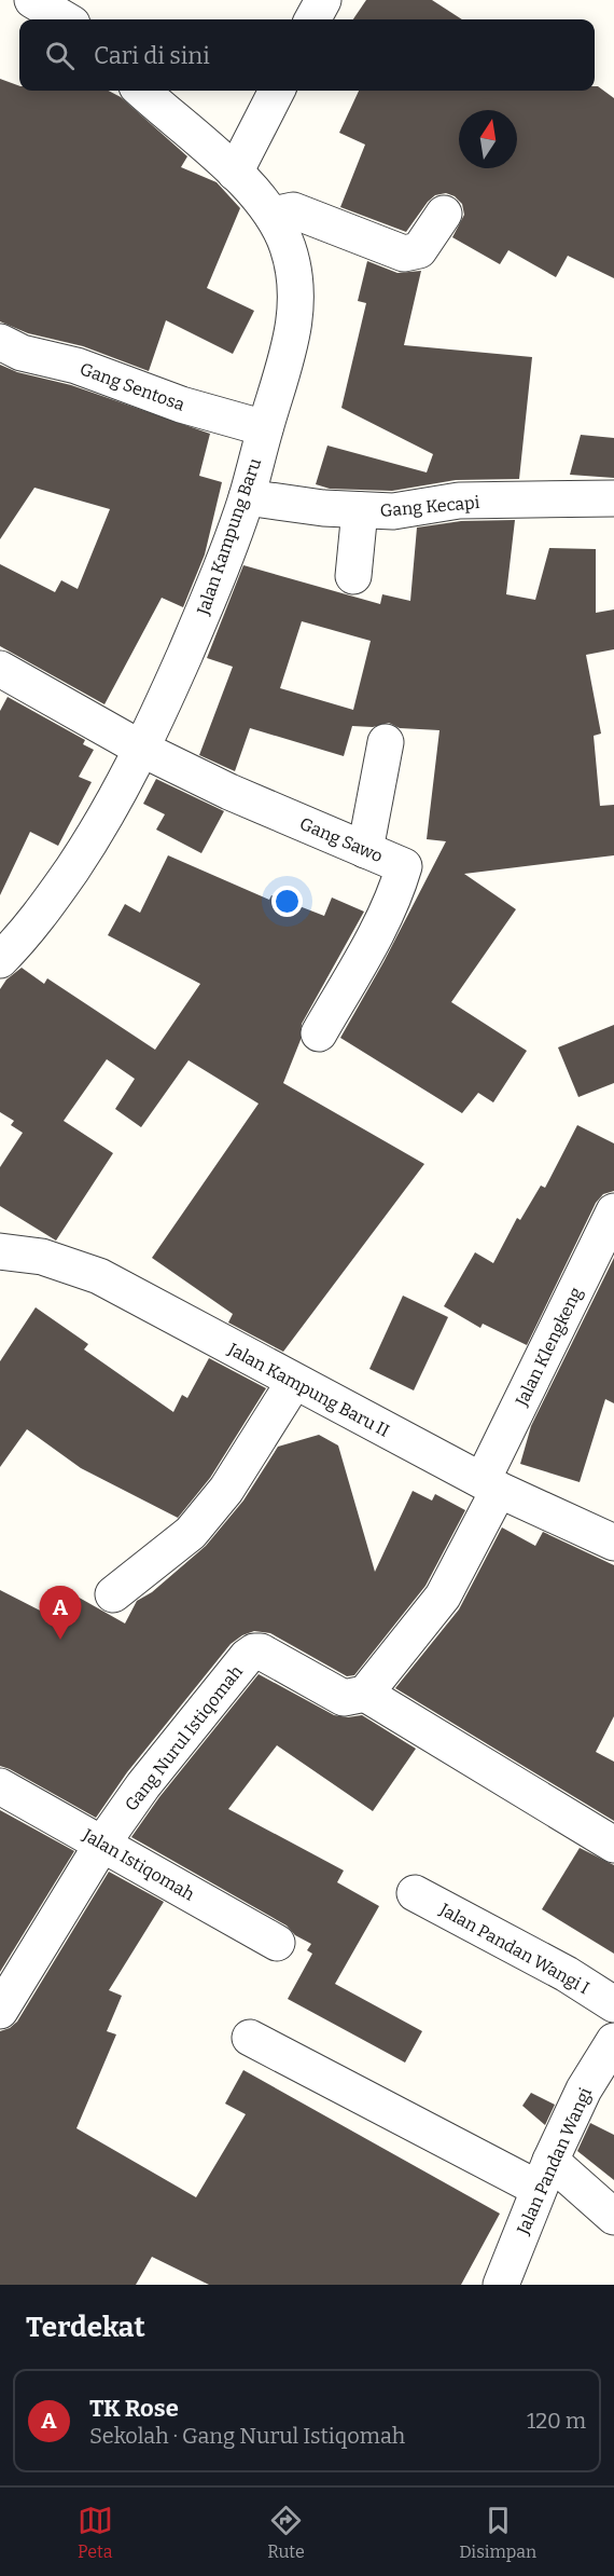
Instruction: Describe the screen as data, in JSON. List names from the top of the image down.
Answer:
{
  "streets": {
    "street": [
      "Gang Sentosa",
      "Gang Kecapi",
      "Jalan Kampung Baru",
      "Gang Sawo",
      "Jalan Klengkeng",
      "Jalan Kampung Baru II",
      "Gang Nurul Istiqomah",
      "Jalan Istiqomah",
      "Jalan Pandan Wangi I",
      "Jalan Pandan Wangi"
    ]
  },
  "crossings": [
    ["Gang Sentosa", "Jalan Kampung Baru"],
    ["Gang Kecapi", "Jalan Kampung Baru"],
    ["Jalan Kampung Baru", "Gang Sawo"],
    ["Jalan Klengkeng", "Jalan Kampung Baru II"],
    ["Gang Nurul Istiqomah", "Jalan Istiqomah"]
  ],
  "north": "top",
  "page": {
    "search": "Cari di sini",
    "pins": "A",
    "heading": "Terdekat",
    "list": [
      {
        "mark": "A",
        "name": "TK Rose",
        "note": "Sekolah · Gang Nurul Istiqomah",
        "value": "120 m"
      }
    ],
    "nav": ["Peta", "Rute", "Disimpan"]
  }
}
